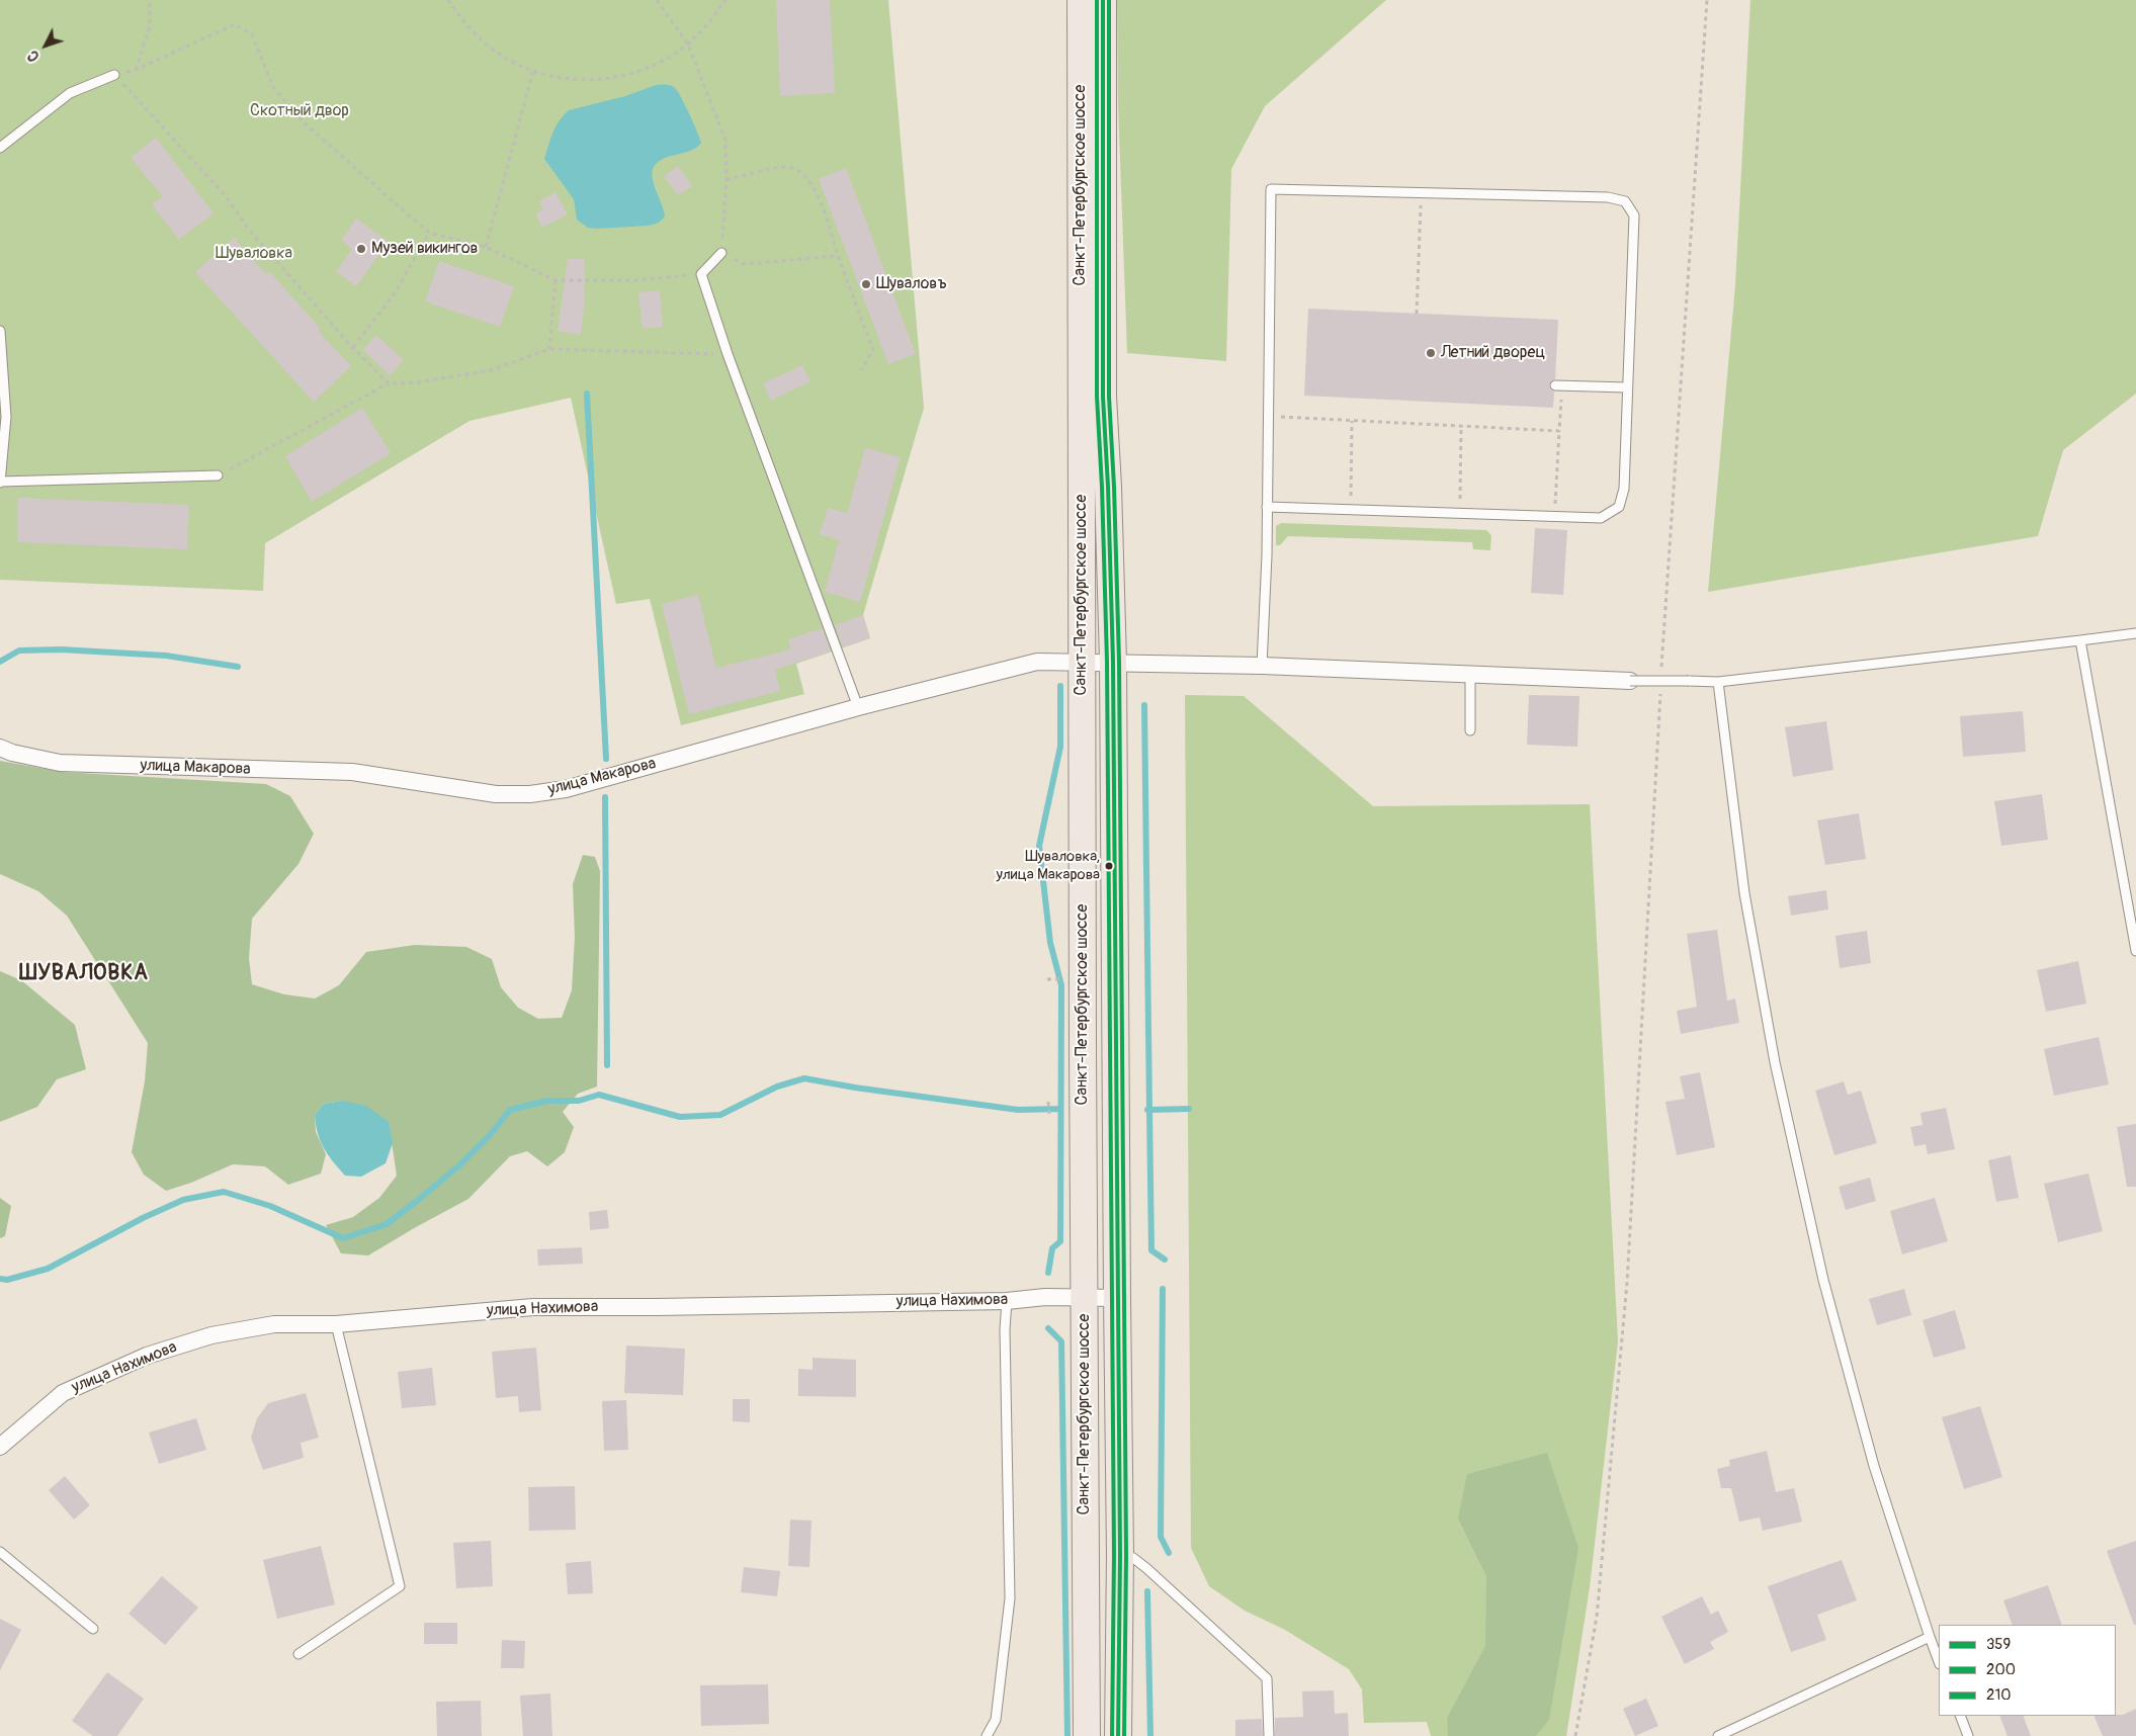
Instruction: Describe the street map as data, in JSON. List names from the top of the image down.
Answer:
{
  "streets": {
    "main road": ["Санкт-Петербургское шоссе"],
    "street": ["улица Макарова", "улица Нахимова"]
  },
  "crossings": [
    ["Санкт-Петербургское шоссе", "улица Макарова"],
    ["Санкт-Петербургское шоссе", "улица Нахимова"]
  ],
  "districts": ["ШУВАЛОВКА"],
  "parks": ["Скотный двор", "Шуваловка"],
  "places": [
    "Музей викингов",
    "Шуваловъ",
    "Летний дворец",
    "Шуваловка, улица Макарова"
  ],
  "lines": ["transit line 359", "transit line 200", "transit line 210"],
  "legend": ["359", "200", "210"],
  "north": "bottom left"
}
